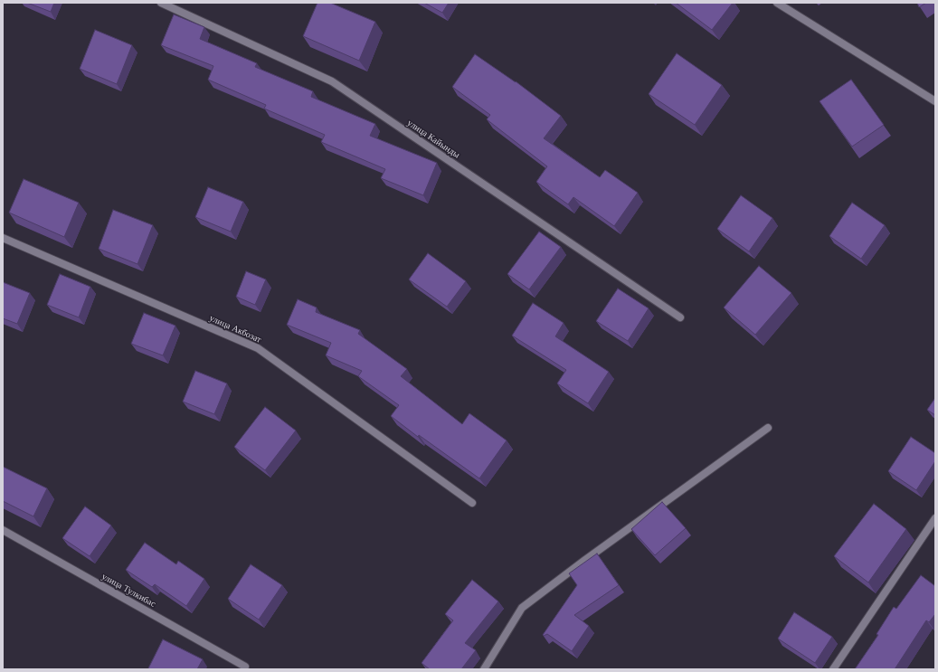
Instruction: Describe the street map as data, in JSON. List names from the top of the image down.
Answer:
{
  "streets": {
    "street": ["улица Кайынды", "улица Акбозат", "улица Тулкибас"]
  }
}
